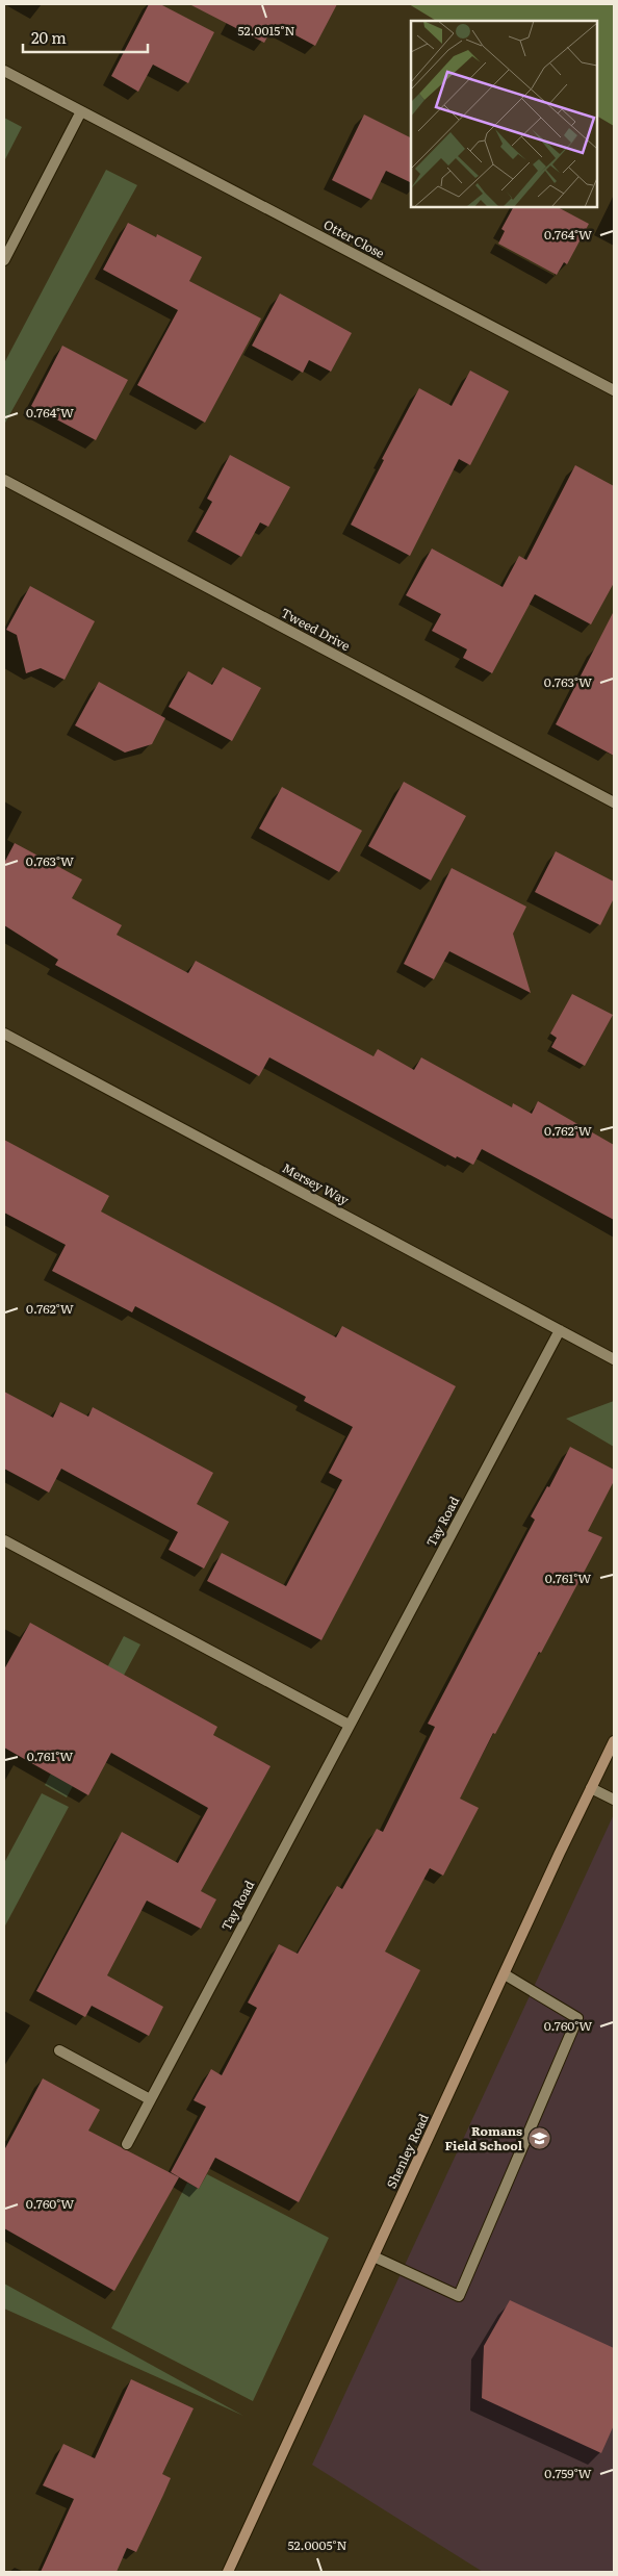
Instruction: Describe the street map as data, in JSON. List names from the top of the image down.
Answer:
{
  "streets": {
    "street": [
      "Otter Close",
      "Tweed Drive",
      "Mersey Way",
      "Tay Road",
      "Shenley Road"
    ]
  },
  "crossings": [
    ["Mersey Way", "Tay Road"]
  ],
  "places": {
    "school or university": ["Romans Field School"]
  },
  "scale_bar": "20 m",
  "coordinates": [
    "52.0015°N",
    "0.764°W",
    "0.763°W",
    "0.762°W",
    "0.761°W",
    "0.760°W",
    "0.759°W",
    "52.0005°N"
  ]
}
